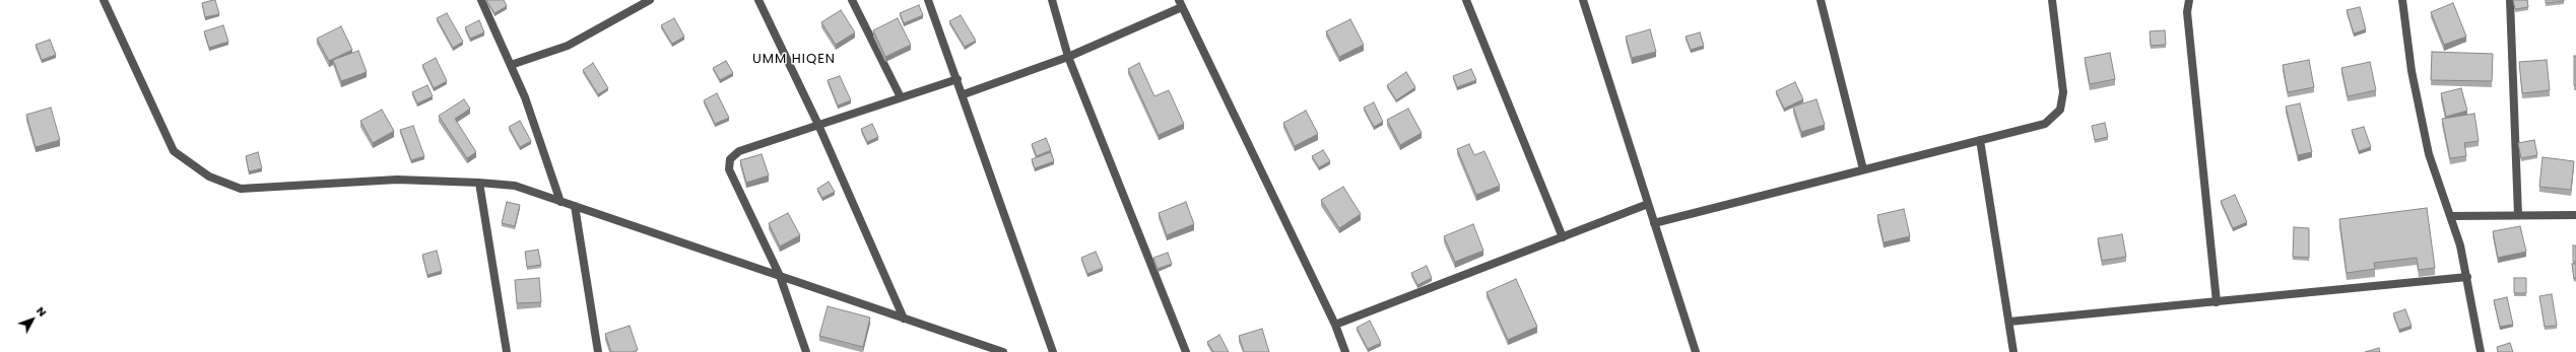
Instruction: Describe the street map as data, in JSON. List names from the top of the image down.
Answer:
{
  "districts": ["UMM HIQEN"],
  "north": "top right"
}
